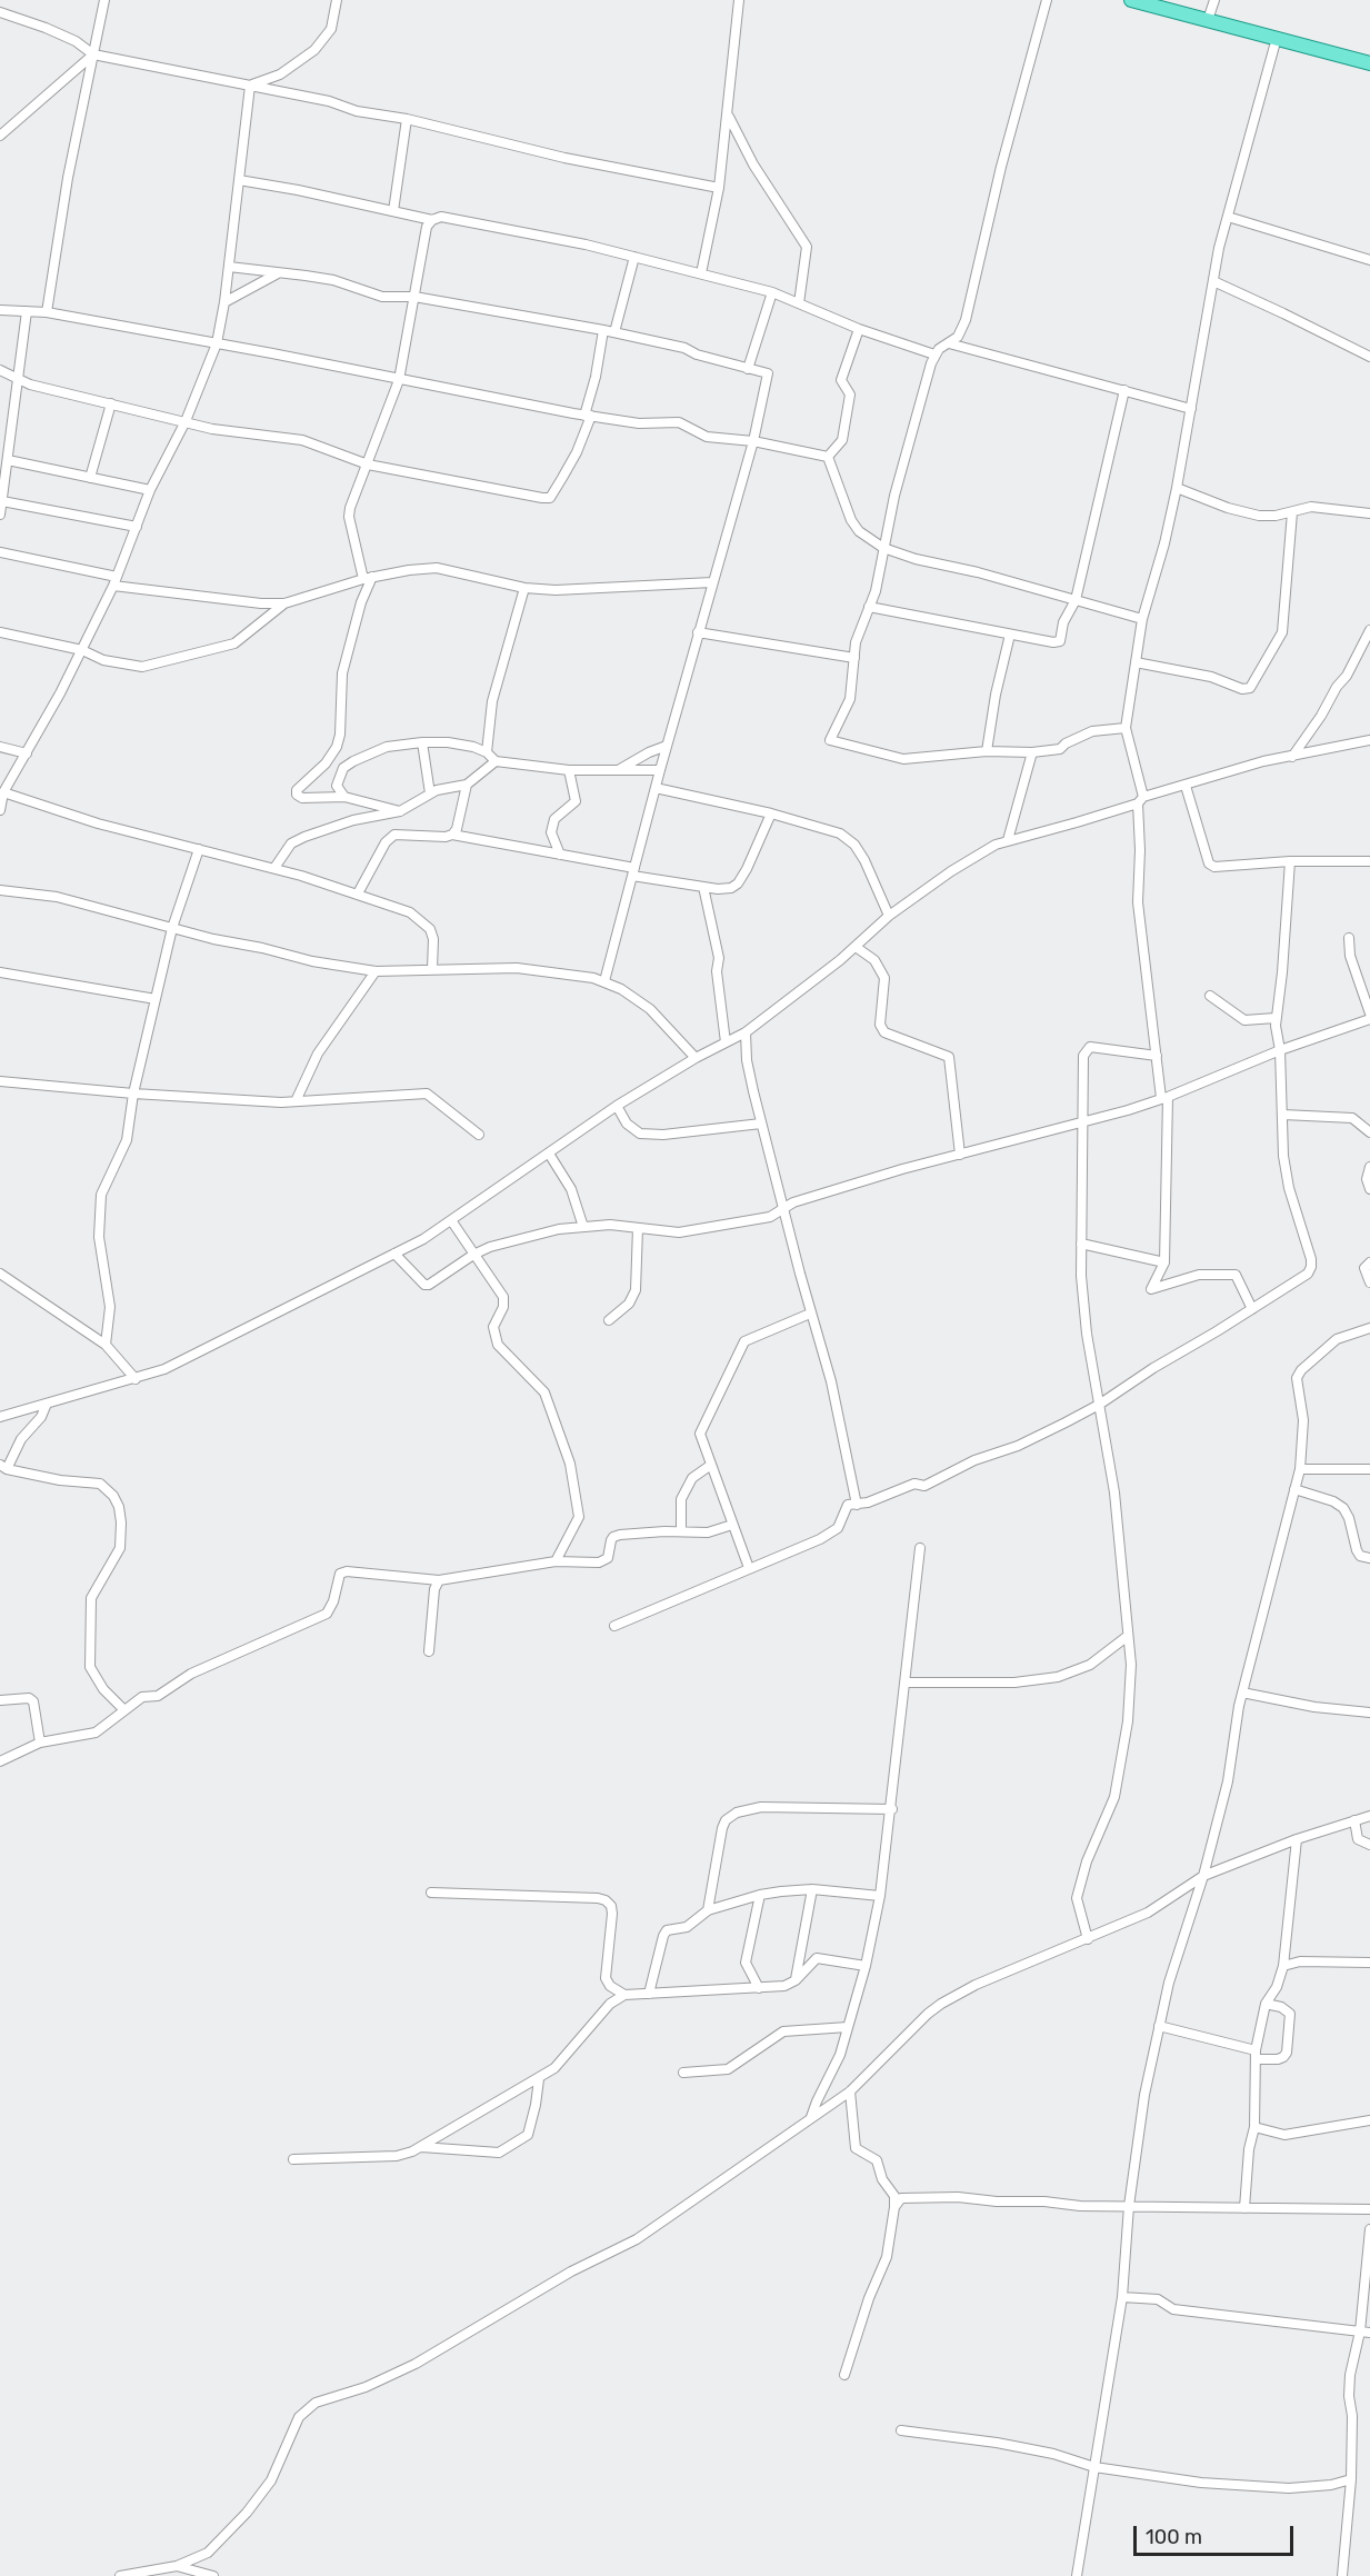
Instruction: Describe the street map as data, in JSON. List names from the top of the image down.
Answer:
{
  "scale_bar": "100 m"
}
